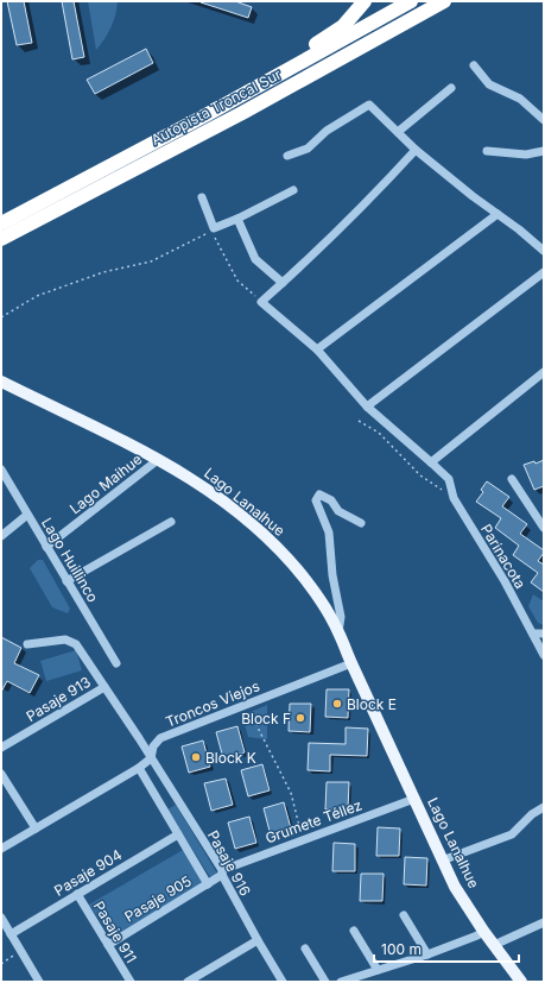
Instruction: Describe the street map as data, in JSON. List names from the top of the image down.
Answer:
{
  "streets": {
    "highway": ["Autopista Troncal Sur"],
    "main road": ["Lago Lanalhue"],
    "street": [
      "Lago Maihue",
      "Parinacota",
      "Lago Huillinco",
      "Pasaje 913",
      "Troncos Viejos",
      "Grumete Téllez",
      "Pasaje 916",
      "Pasaje 904",
      "Pasaje 905",
      "Pasaje 911"
    ]
  },
  "crossings": [
    ["Lago Maihue", "Lago Lanalhue"],
    ["Lago Maihue", "Lago Huillinco"],
    ["Lago Lanalhue", "Troncos Viejos"],
    ["Lago Lanalhue", "Grumete Téllez"],
    ["Pasaje 913", "Pasaje 916"],
    ["Troncos Viejos", "Pasaje 916"],
    ["Grumete Téllez", "Pasaje 916"],
    ["Grumete Téllez", "Pasaje 905"],
    ["Pasaje 916", "Pasaje 904"],
    ["Pasaje 916", "Pasaje 905"],
    ["Pasaje 904", "Pasaje 911"],
    ["Pasaje 905", "Pasaje 911"]
  ],
  "places": ["Block E", "Block F", "Block K"],
  "scale_bar": "100 m"
}
